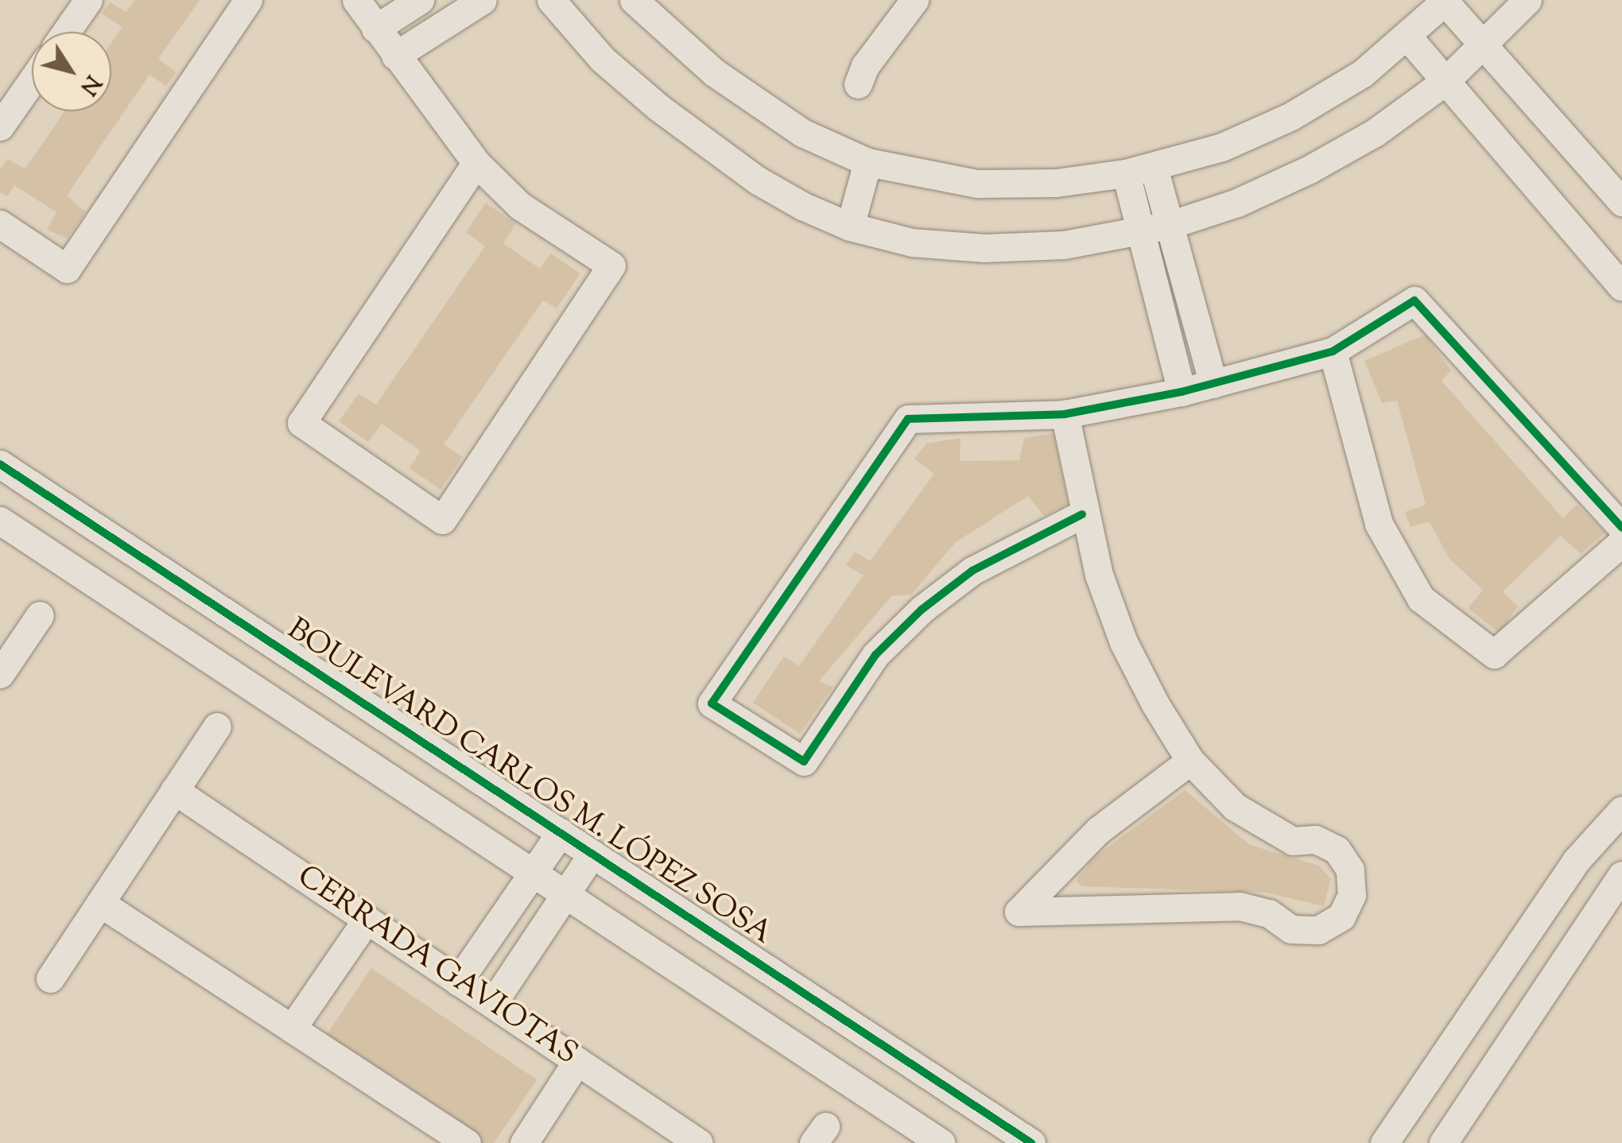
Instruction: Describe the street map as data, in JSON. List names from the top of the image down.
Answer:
{
  "streets": {
    "street": ["BOULEVARD CARLOS M. LÓPEZ SOSA", "CERRADA GAVIOTAS"]
  },
  "north": "bottom right"
}
